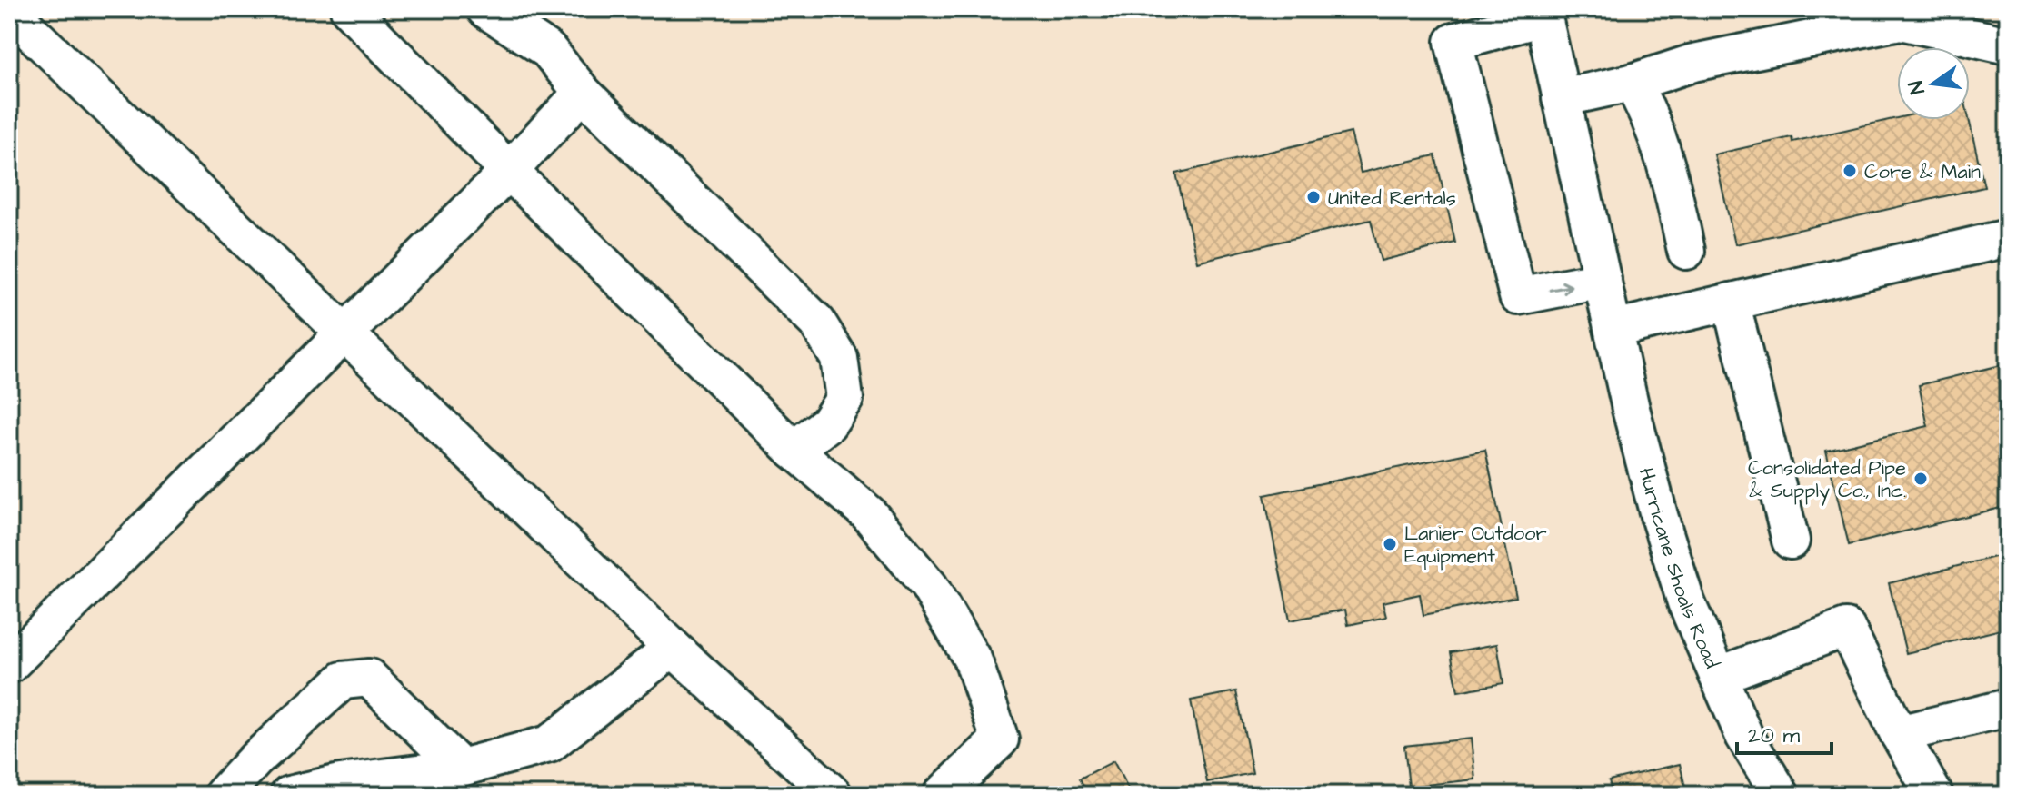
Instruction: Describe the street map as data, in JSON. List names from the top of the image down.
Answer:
{
  "streets": {
    "street": ["Hurricane Shoals Road"]
  },
  "places": [
    "Core & Main",
    "United Rentals",
    "Consolidated Pipe & Supply Co., Inc.",
    "Lanier Outdoor Equipment"
  ],
  "scale_bar": "20 m",
  "north": "left"
}
